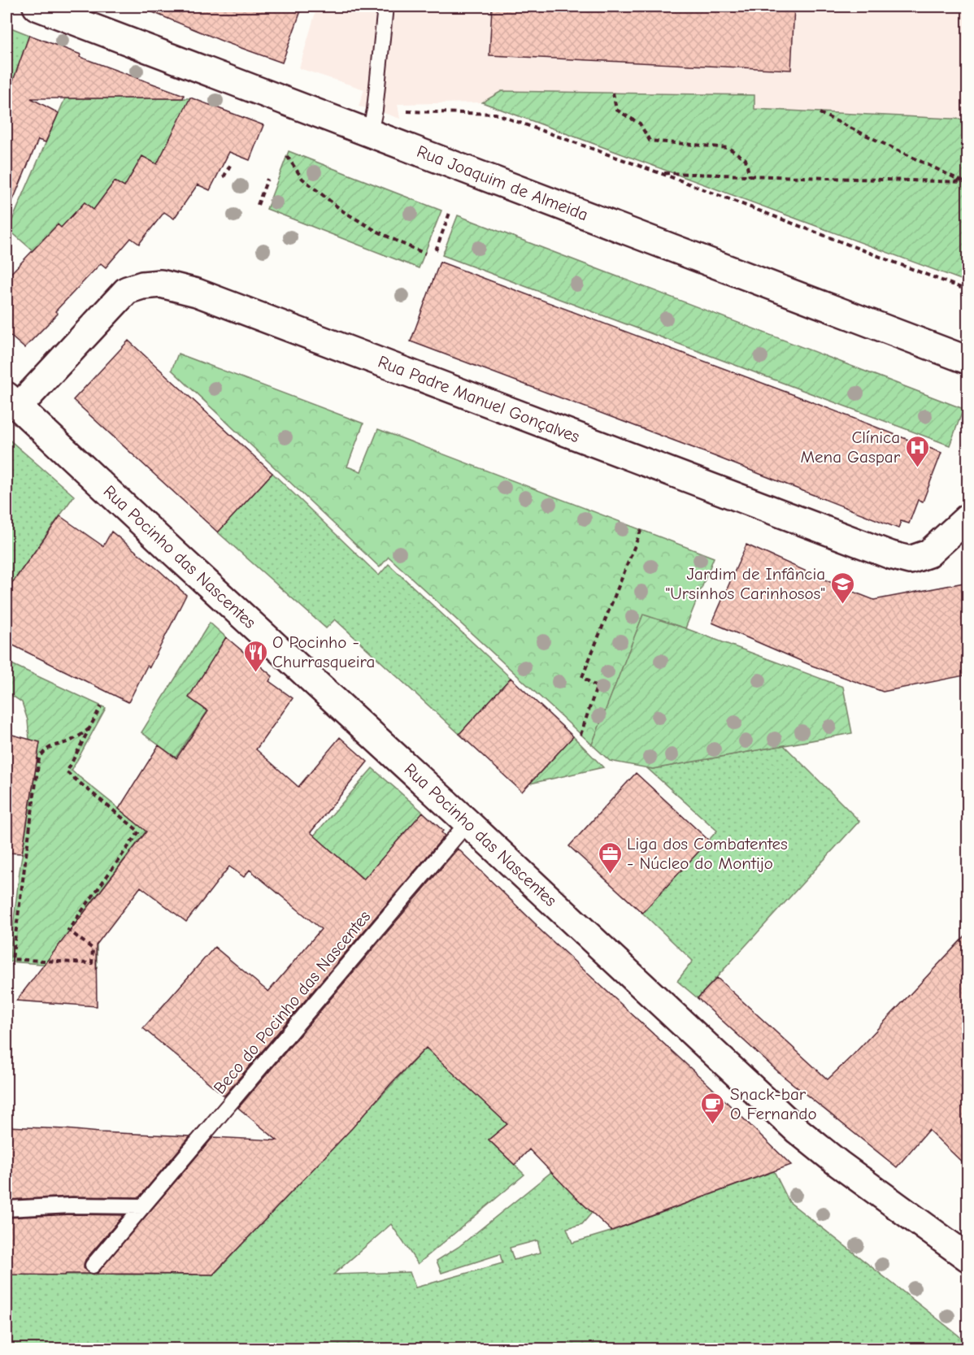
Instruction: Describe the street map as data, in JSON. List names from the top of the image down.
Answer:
{
  "streets": {
    "street": ["Rua Joaquim de Almeida", "Rua Padre Manuel Gonçalves", "Rua Pocinho das Nascentes"],
    "lane": ["Beco do Pocinho das Nascentes"]
  },
  "crossings": [
    ["Rua Padre Manuel Gonçalves", "Rua Pocinho das Nascentes"],
    ["Rua Pocinho das Nascentes", "Beco do Pocinho das Nascentes"]
  ],
  "places": {
    "hospital": ["Clínica Mena Gaspar"],
    "school or university": ["Jardim de Infância \"Ursinhos Carinhosos\""],
    "restaurant": ["O Pocinho - Churrasqueira"],
    "office": ["Liga dos Combatentes - Núcleo do Montijo"],
    "cafe": ["Snack-bar O Fernando"]
  }
}
